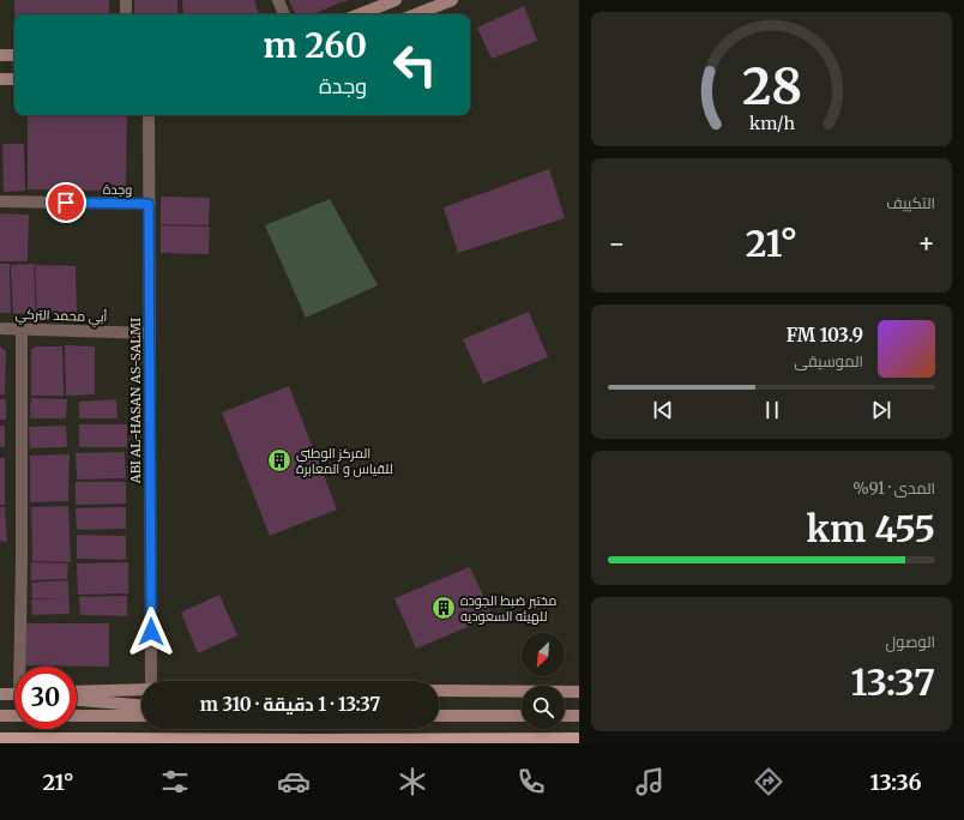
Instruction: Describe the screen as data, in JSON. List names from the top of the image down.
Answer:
{
  "streets": {
    "street": ["وجدة", "أبي محمد التركي", "ABI AL-HASAN AS-SALMI"]
  },
  "crossings": [
    ["وجدة", "ABI AL-HASAN AS-SALMI"],
    ["أبي محمد التركي", "ABI AL-HASAN AS-SALMI"]
  ],
  "places": {
    "building": ["المركز الوطني للقياس و المعابرة", "مختبر ضبط الجوده للهيئه السعوديه"]
  },
  "north": "bottom left",
  "page": {
    "turn": ["260 m", "وجدة"],
    "tile": [
      "التكييف",
      ["المدى · 91%", "455 km"],
      ["الوصول", "13:37"]
    ],
    "heat": ["−", "21°", "+"],
    "song": ["103.9 FM", "الموسيقى"],
    "limit": "30",
    "trip": "13:37 · 1 دقيقة · 310 m",
    "tabs": ["13:36", "21°"],
    "gauge": ["28", "km/h"]
  }
}
